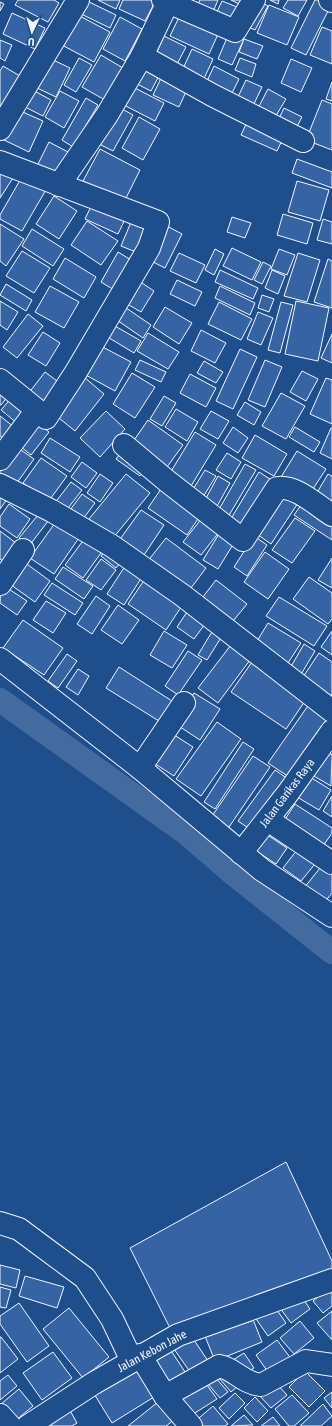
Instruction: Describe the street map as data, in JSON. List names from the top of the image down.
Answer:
{
  "streets": {
    "street": ["Jalan Garikas Raya", "Jalan Kebon Jahe"]
  },
  "north": "bottom"
}
